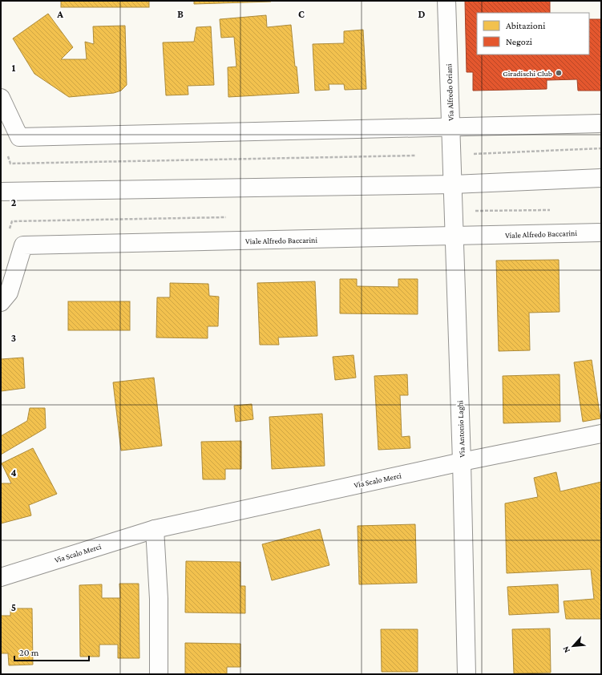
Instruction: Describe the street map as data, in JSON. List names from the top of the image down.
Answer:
{
  "streets": {
    "street": [
      "Via Alfredo Oriani",
      "Viale Alfredo Baccarini",
      "Via Antonio Laghi",
      "Via Scalo Merci"
    ]
  },
  "crossings": [
    ["Via Alfredo Oriani", "Via Antonio Laghi"],
    ["Viale Alfredo Baccarini", "Via Antonio Laghi"],
    ["Via Antonio Laghi", "Via Scalo Merci"]
  ],
  "places": ["Giradischi Club"],
  "legend": ["Abitazioni", "Negozi"],
  "scale_bar": "20 m",
  "north": "bottom left",
  "grid": {
    "columns": [
      "A",
      "B",
      "C",
      "D"
    ],
    "rows": [
      "1",
      "2",
      "3",
      "4",
      "5"
    ]
  }
}
